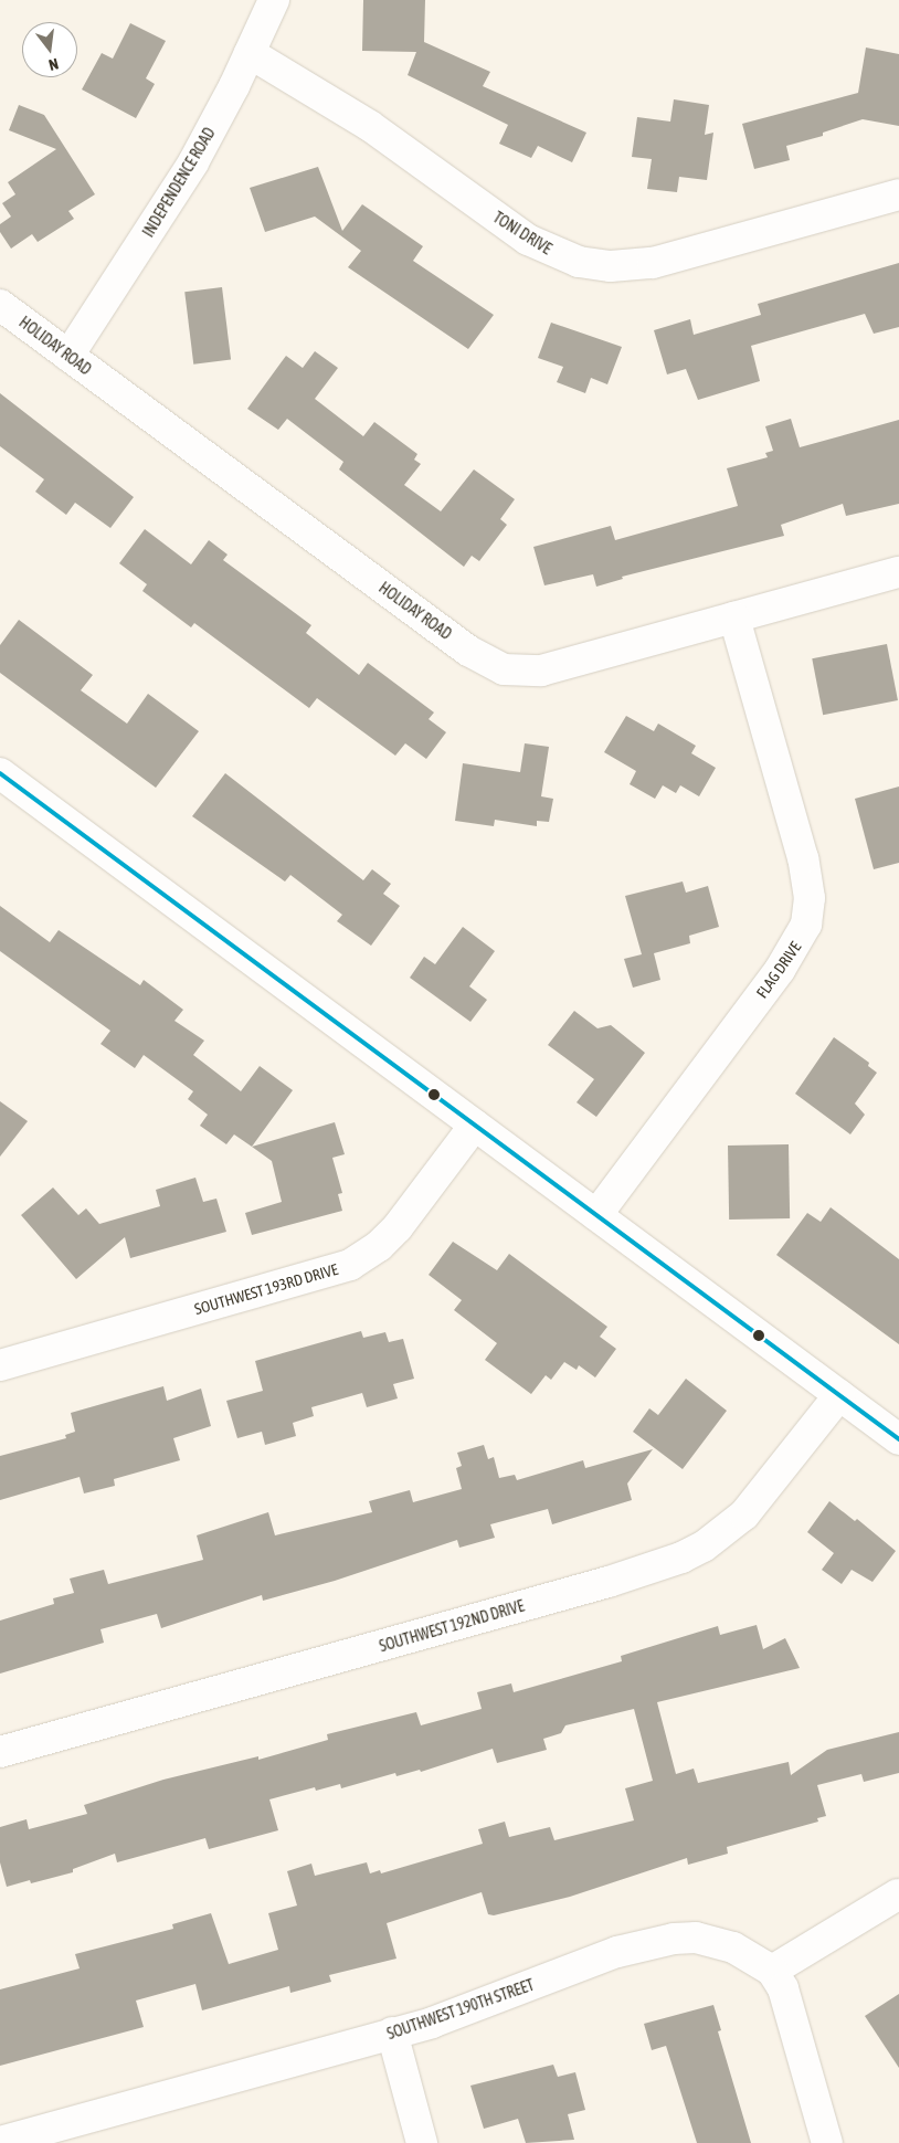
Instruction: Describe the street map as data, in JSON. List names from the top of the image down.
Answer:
{
  "streets": {
    "street": [
      "INDEPENDENCE ROAD",
      "TONI DRIVE",
      "HOLIDAY ROAD",
      "FLAG DRIVE",
      "SOUTHWEST 193RD DRIVE",
      "SOUTHWEST 192ND DRIVE",
      "SOUTHWEST 190TH STREET"
    ]
  },
  "crossings": [
    ["INDEPENDENCE ROAD", "TONI DRIVE"],
    ["INDEPENDENCE ROAD", "HOLIDAY ROAD"],
    ["HOLIDAY ROAD", "FLAG DRIVE"]
  ],
  "north": "bottom"
}
